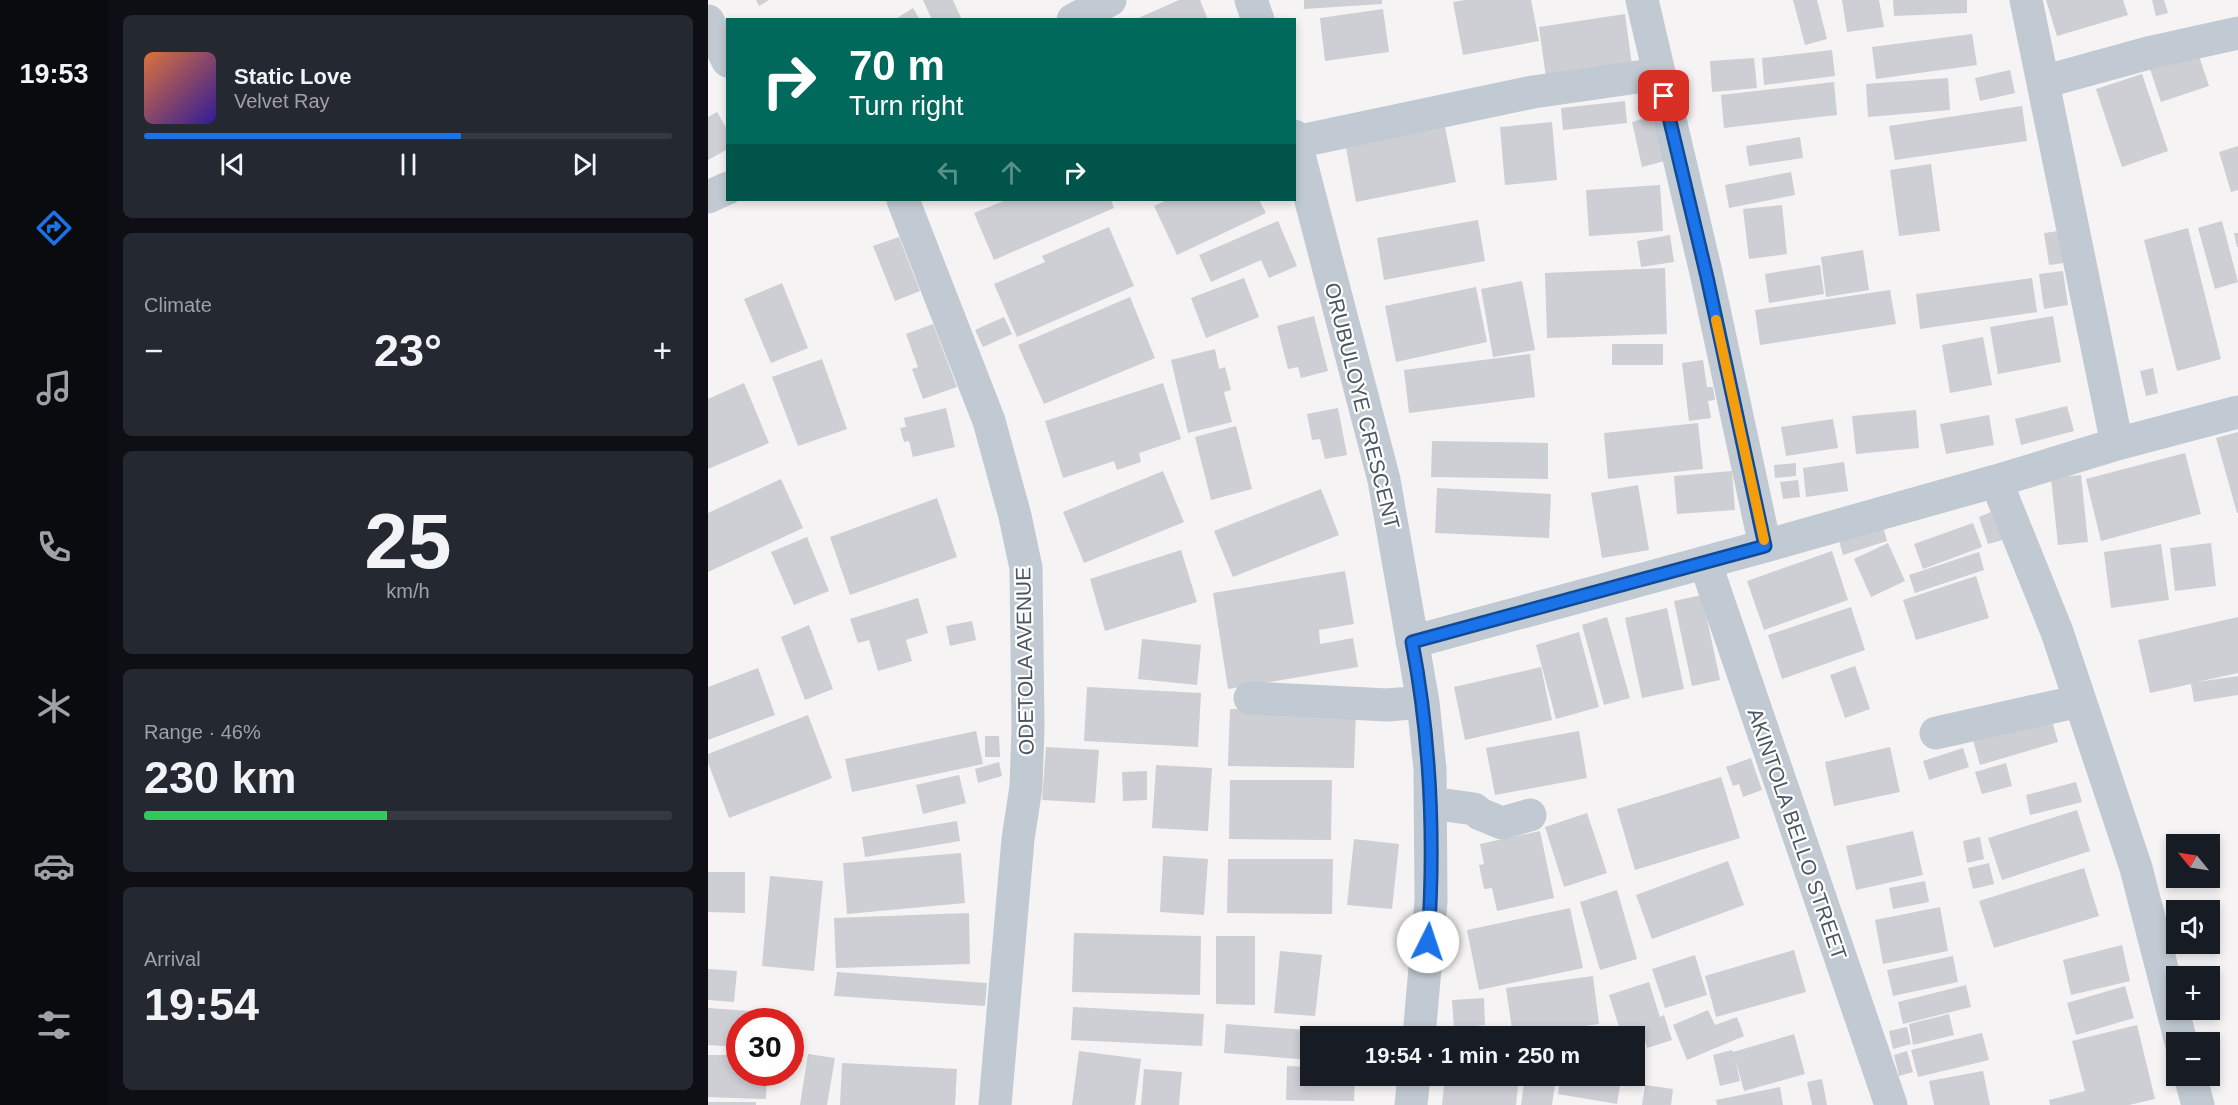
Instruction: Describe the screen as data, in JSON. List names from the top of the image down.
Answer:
{
  "streets": {
    "street": ["ORUBULOYE CRESCENT", "ODETOLA AVENUE", "AKINTOLA BELLO STREET"]
  },
  "north": "top left",
  "page": {
    "tabs": "19:53",
    "turn": ["70 m", "Turn right"],
    "song": ["Static Love", "Velvet Ray"],
    "tile": [
      "Climate",
      ["25", "km/h"],
      ["Range · 46%", "230 km"],
      ["Arrival", "19:54"]
    ],
    "heat": ["−", "23°", "+"],
    "map_buttons": ["+", "−"],
    "limit": "30",
    "trip": "19:54 · 1 min · 250 m"
  }
}
